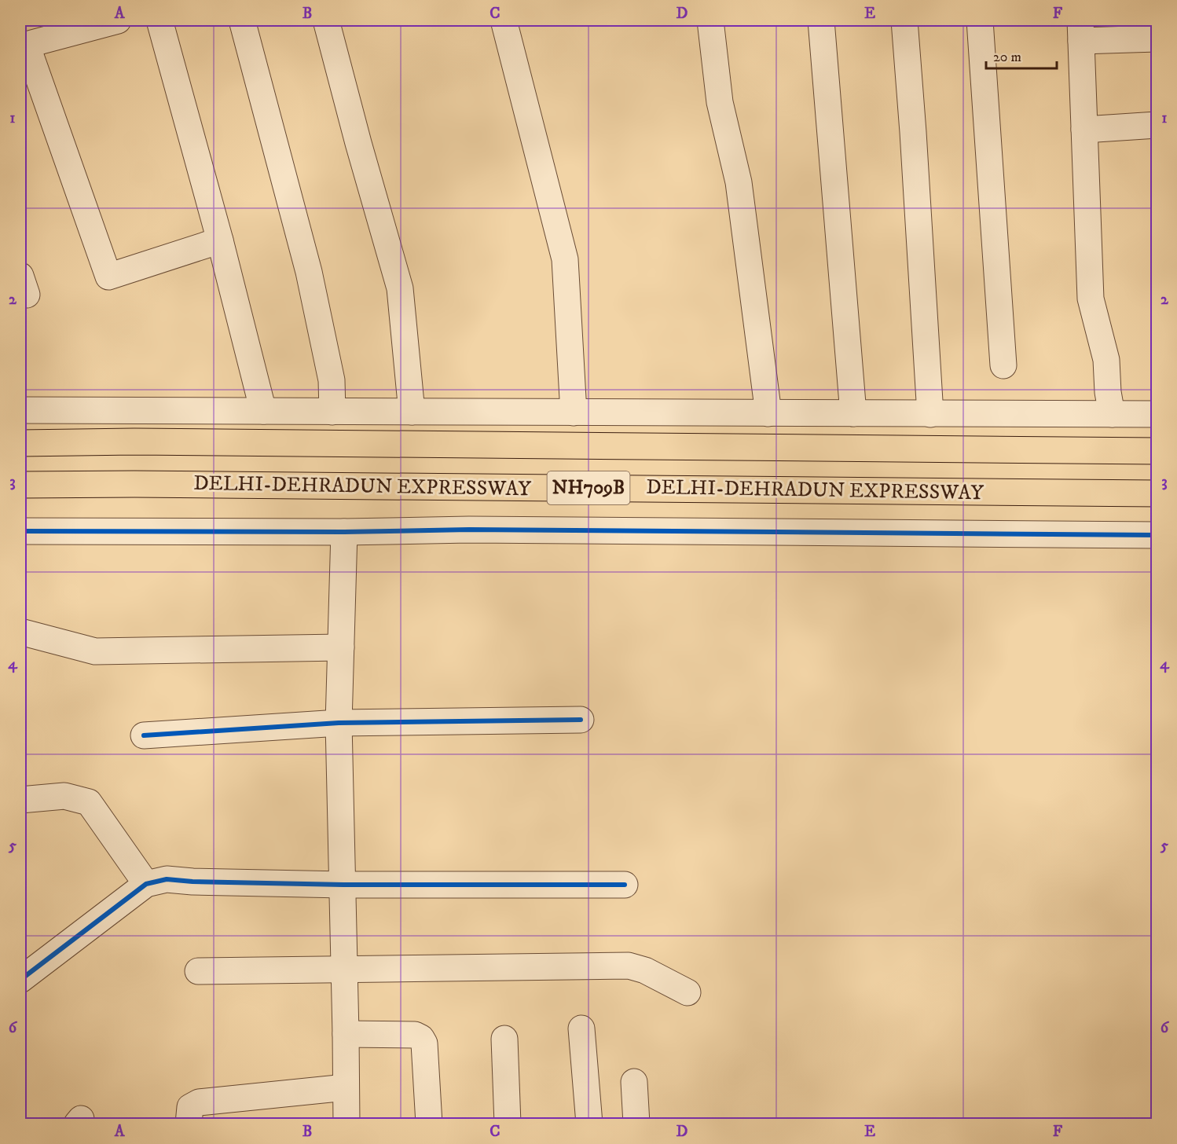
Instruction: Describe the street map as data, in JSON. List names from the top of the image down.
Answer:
{
  "streets": {
    "highway": ["DELHI-DEHRADUN EXPRESSWAY", "NH709B"]
  },
  "scale_bar": "20 m",
  "grid": {
    "columns": [
      "A",
      "B",
      "C",
      "D",
      "E",
      "F"
    ],
    "rows": [
      "1",
      "2",
      "3",
      "4",
      "5",
      "6"
    ]
  }
}
